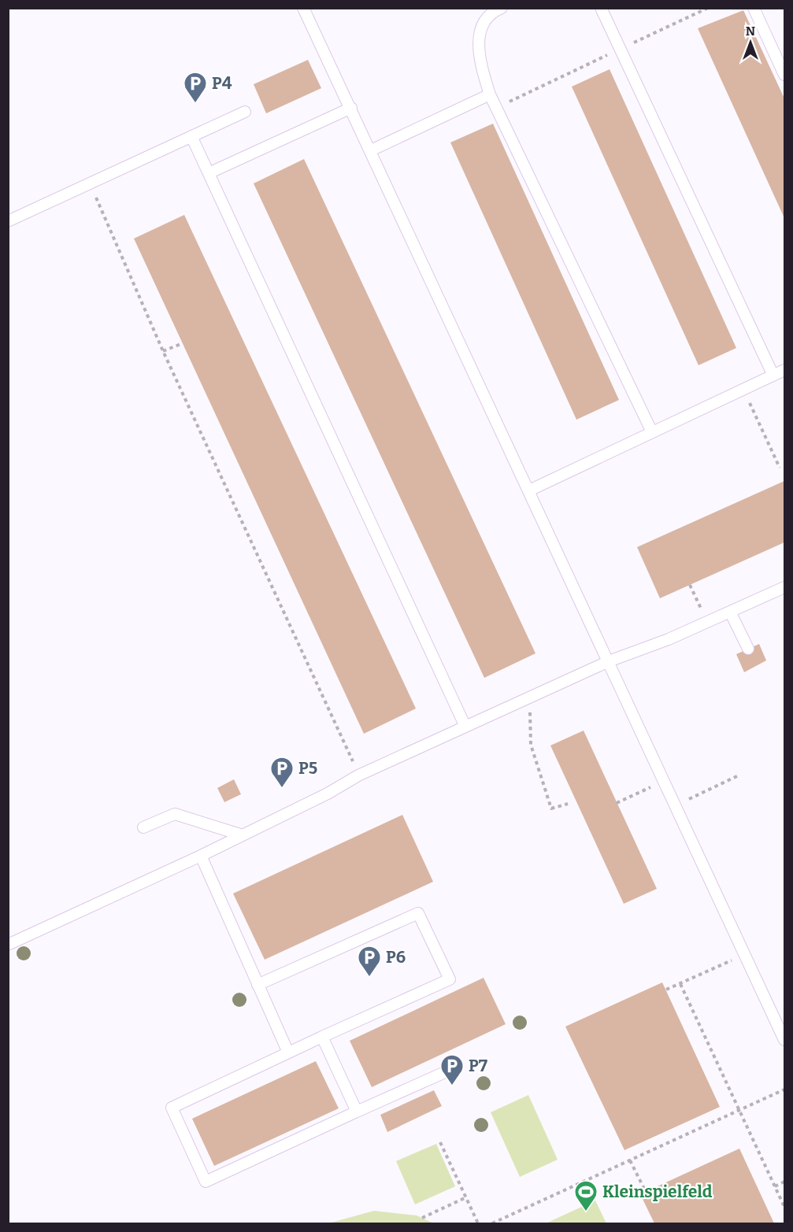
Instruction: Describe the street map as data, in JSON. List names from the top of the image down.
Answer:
{
  "places": {
    "parking": [
      "P4",
      "P5",
      "P6",
      "P7"
    ],
    "sports": ["Kleinspielfeld"]
  },
  "north": "top"
}
